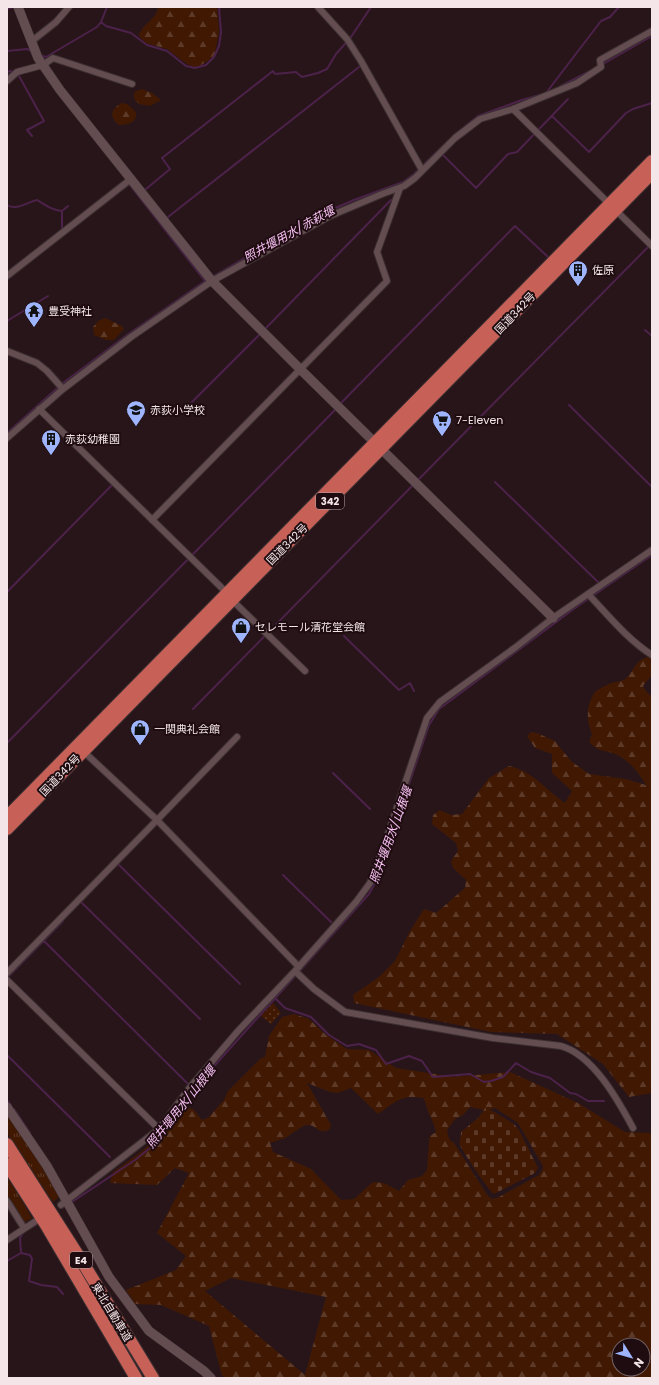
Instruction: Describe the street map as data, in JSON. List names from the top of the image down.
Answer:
{
  "streets": {
    "highway": [
      "国道342号",
      "342",
      "E4",
      "東北自動車道"
    ]
  },
  "water": ["照井堰用水/赤萩堰", "照井堰用水/山根堰"],
  "places": {
    "building": ["佐原", "赤荻幼稚園"],
    "temple": ["豊受神社"],
    "school or university": ["赤荻小学校"],
    "supermarket": ["7-Eleven"],
    "shop": ["セレモール清花堂会館", "一関典礼会館"]
  },
  "north": "bottom right"
}
